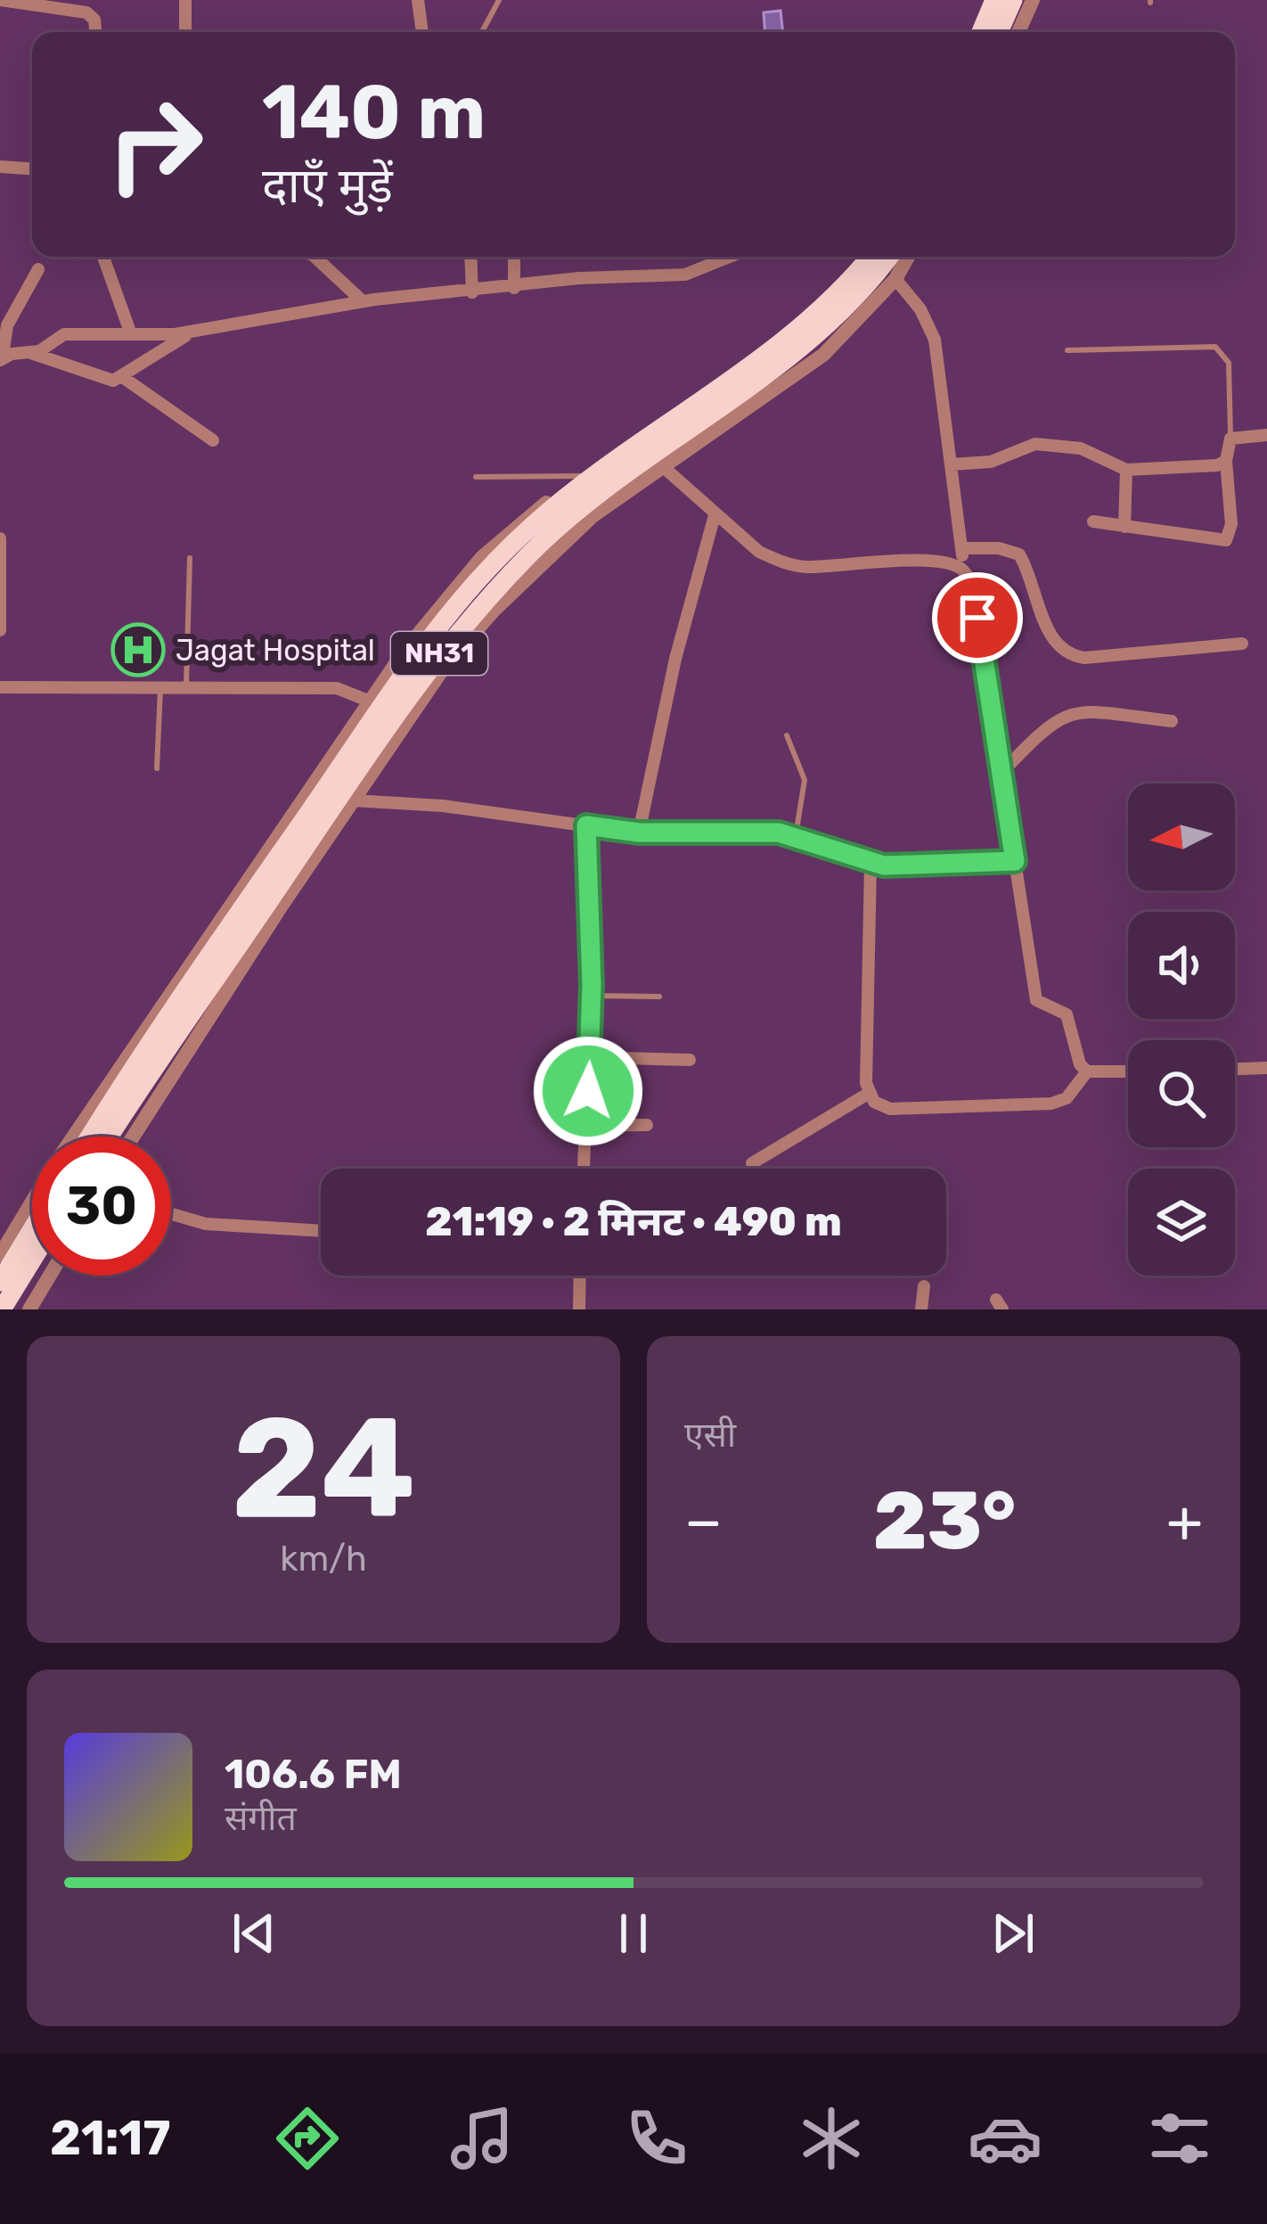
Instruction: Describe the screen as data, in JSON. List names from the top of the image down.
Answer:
{
  "streets": {
    "highway": ["NH31"]
  },
  "places": {
    "hospital": ["Jagat Hospital"]
  },
  "north": "left",
  "page": {
    "turn": ["140 m", "दाएँ मुड़ें"],
    "limit": "30",
    "trip": "21:19 · 2 मिनट · 490 m",
    "tile": [
      ["24", "km/h"],
      "एसी"
    ],
    "heat": ["−", "23°", "+"],
    "song": ["106.6 FM", "संगीत"],
    "tabs": "21:17"
  }
}
